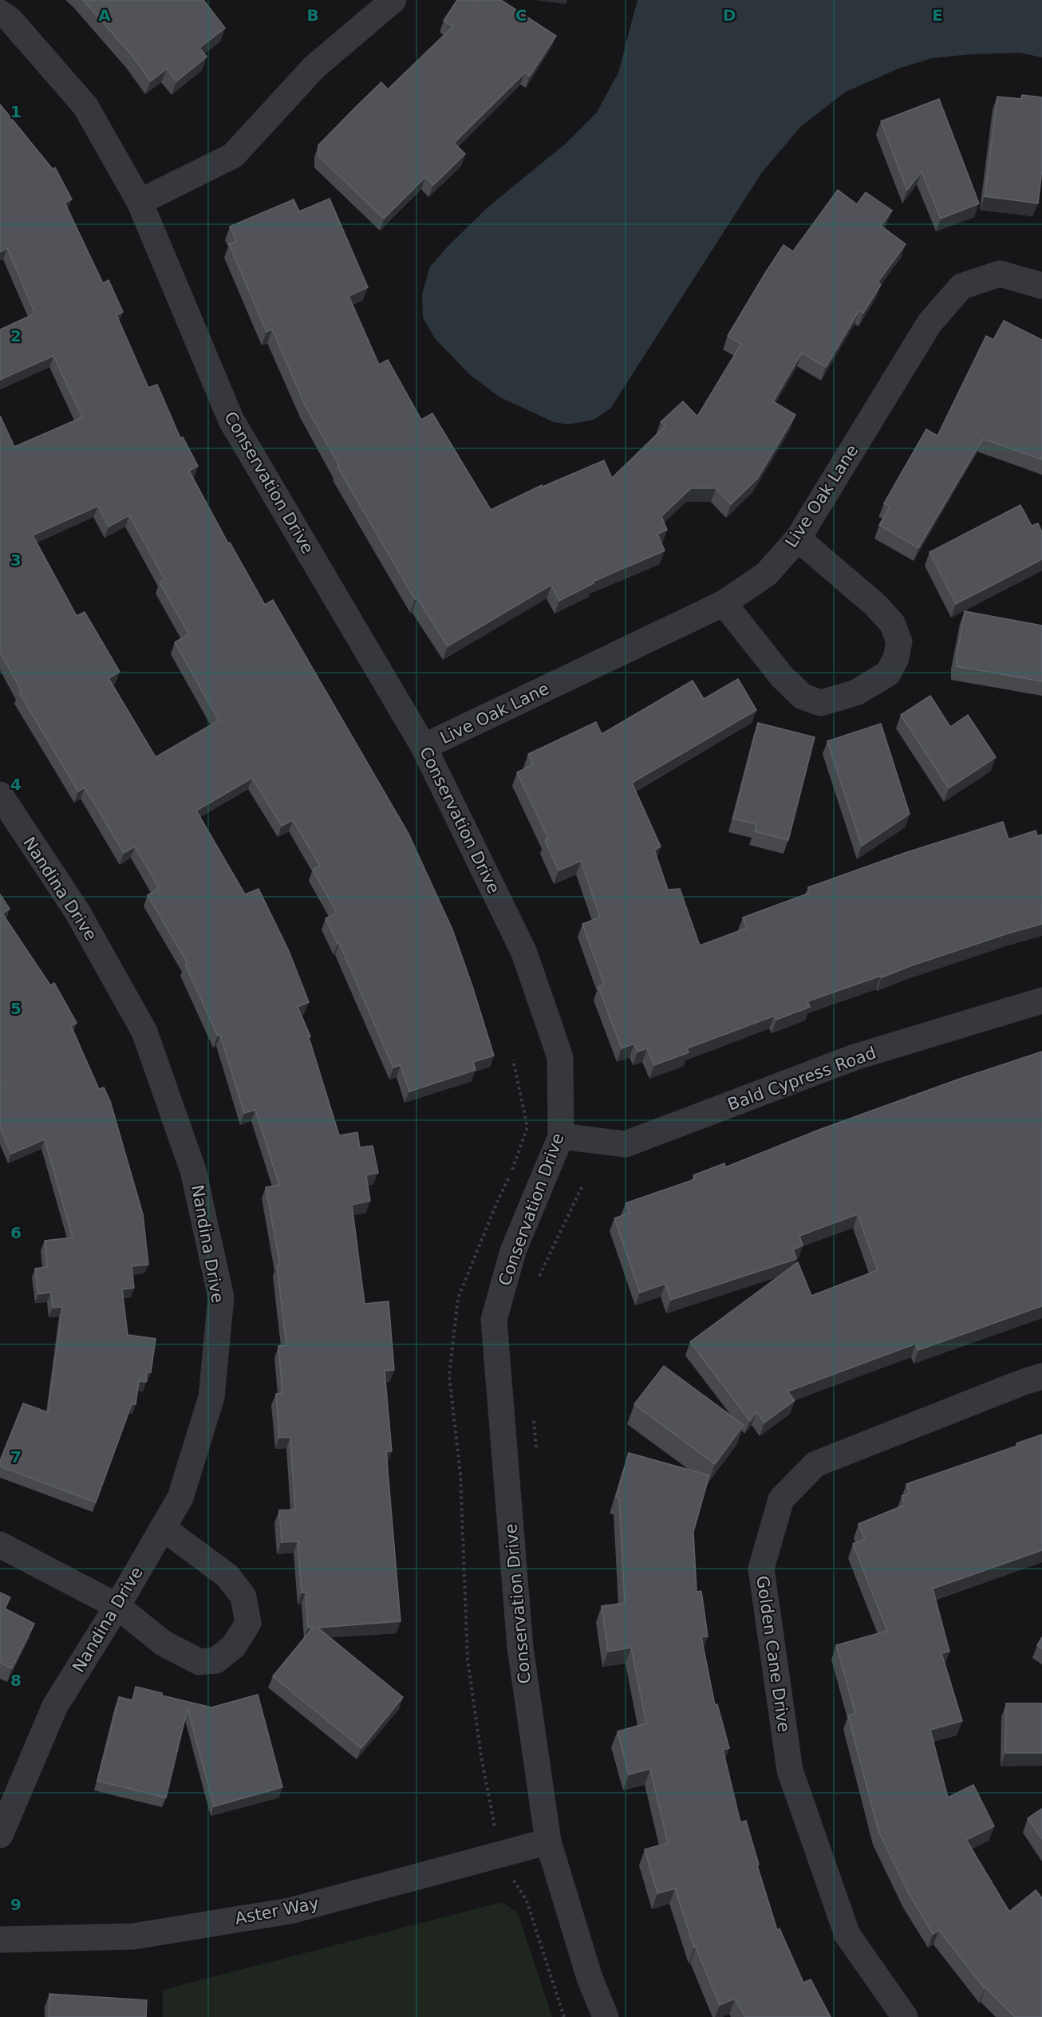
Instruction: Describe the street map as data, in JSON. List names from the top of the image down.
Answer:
{
  "streets": {
    "street": [
      "Conservation Drive",
      "Live Oak Lane",
      "Nandina Drive",
      "Bald Cypress Road",
      "Golden Cane Drive",
      "Aster Way"
    ]
  },
  "crossings": [
    ["Conservation Drive", "Live Oak Lane"],
    ["Conservation Drive", "Bald Cypress Road"],
    ["Conservation Drive", "Aster Way"]
  ],
  "grid": {
    "columns": [
      "A",
      "B",
      "C",
      "D",
      "E"
    ],
    "rows": [
      "1",
      "2",
      "3",
      "4",
      "5",
      "6",
      "7",
      "8",
      "9"
    ]
  }
}
